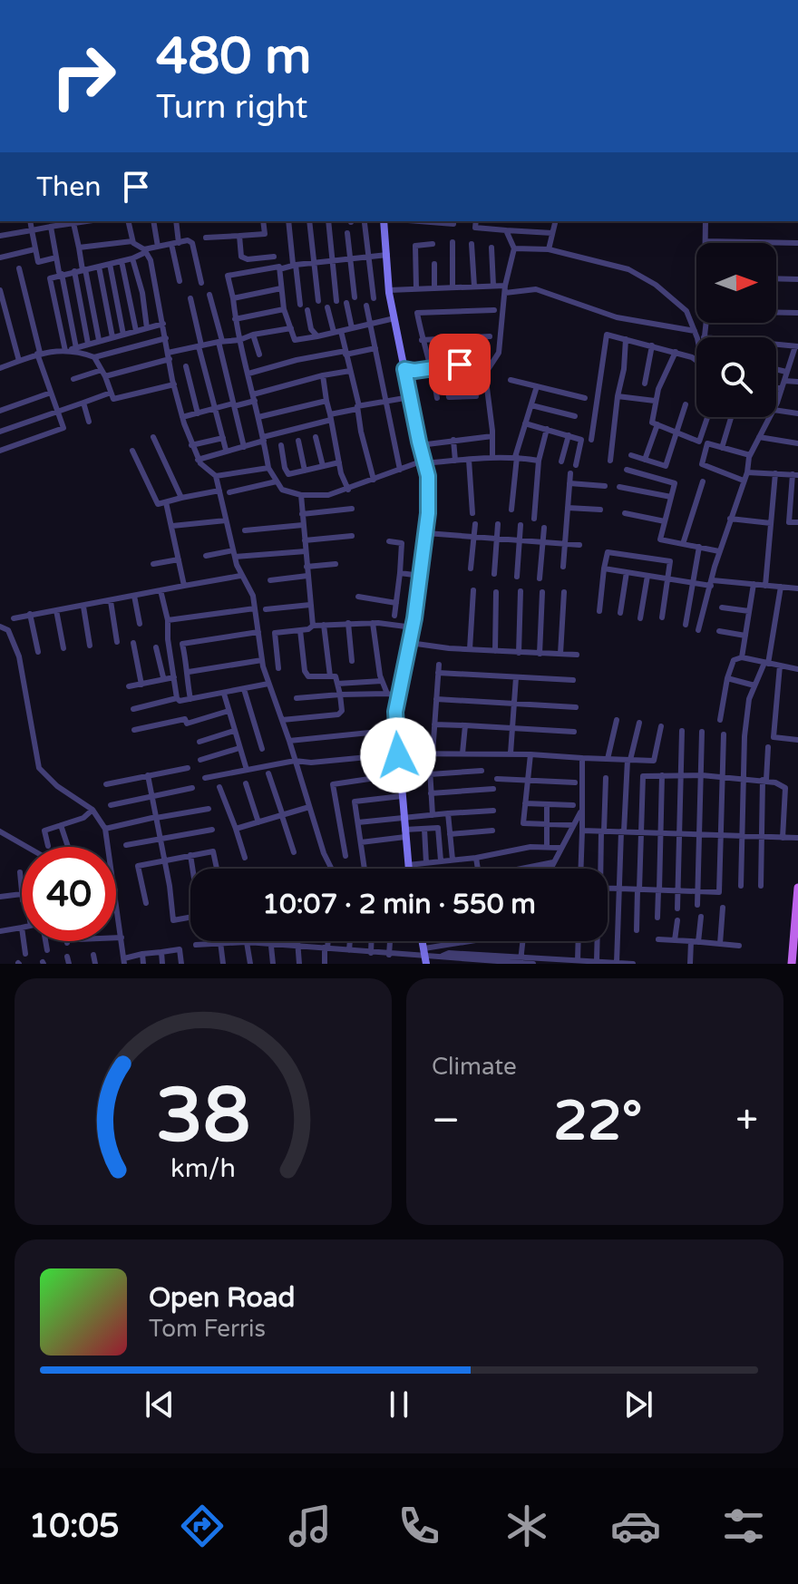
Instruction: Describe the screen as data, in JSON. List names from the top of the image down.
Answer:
{
  "north": "right",
  "page": {
    "turn": ["480 m", "Turn right"],
    "then": "Then",
    "limit": "40",
    "trip": "10:07 · 2 min · 550 m",
    "tile": "Climate",
    "heat": ["−", "22°", "+"],
    "song": ["Open Road", "Tom Ferris"],
    "tabs": "10:05",
    "gauge": ["38", "km/h"]
  }
}
